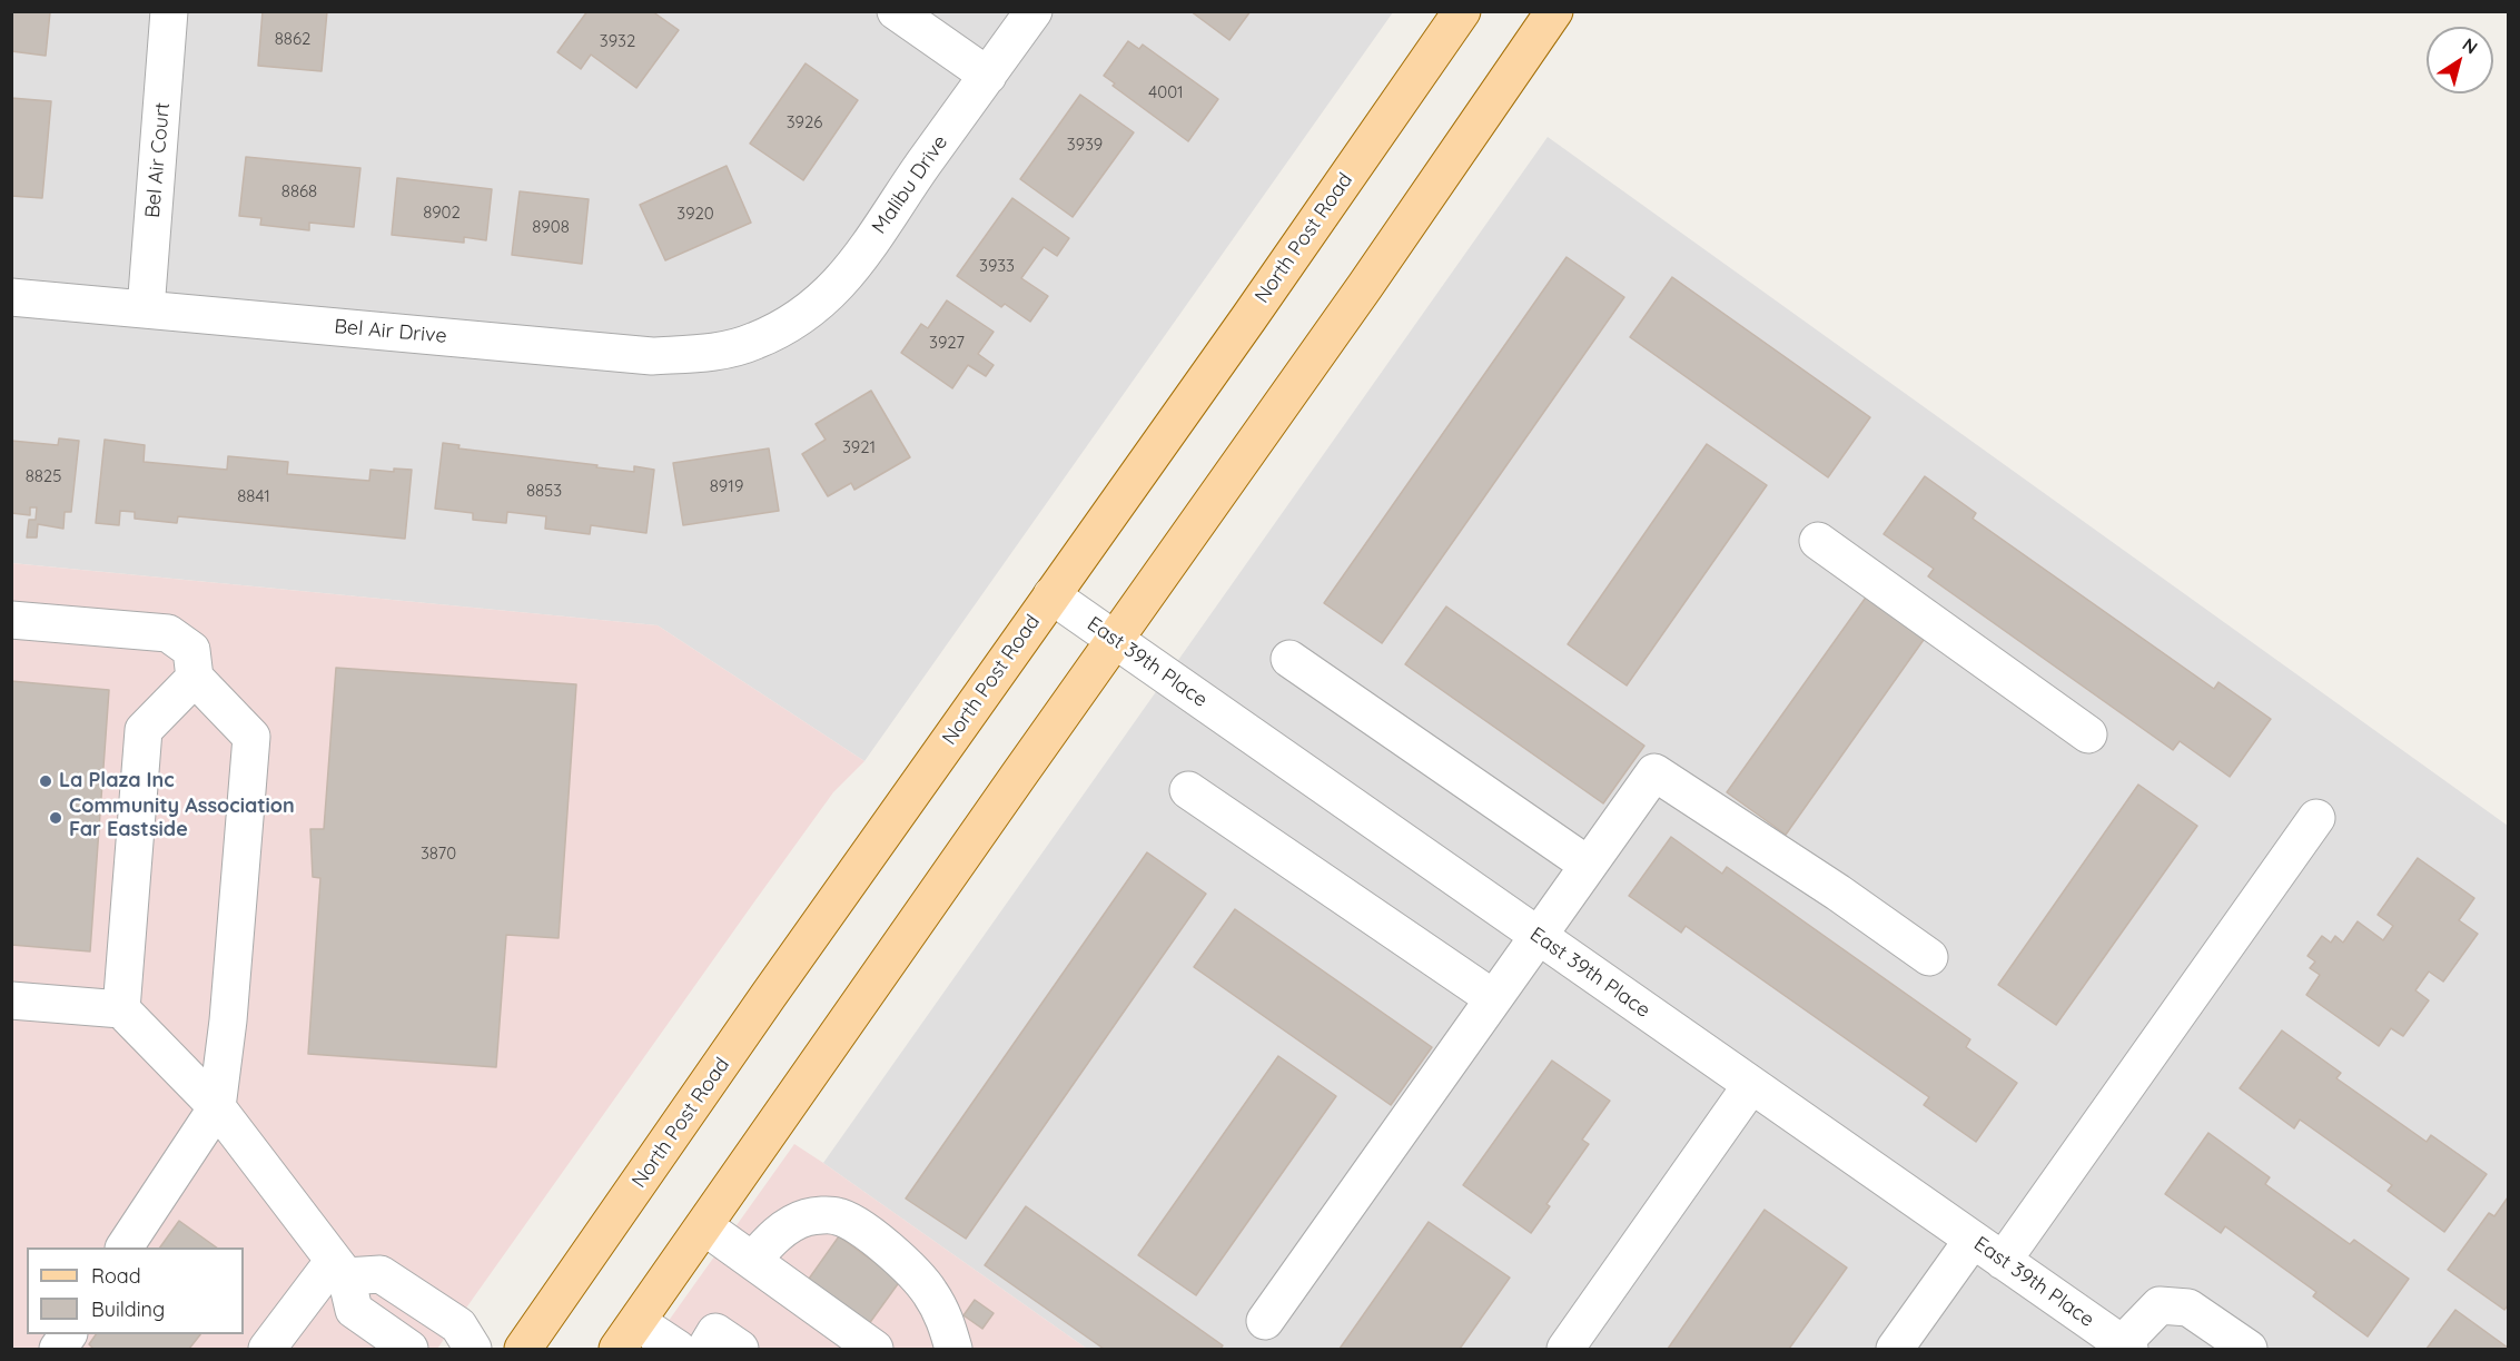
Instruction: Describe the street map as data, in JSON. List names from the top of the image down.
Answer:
{
  "streets": {
    "main road": ["North Post Road"],
    "street": [
      "Bel Air Court",
      "Malibu Drive",
      "Bel Air Drive",
      "East 39th Place"
    ]
  },
  "crossings": [
    ["Bel Air Court", "Bel Air Drive"],
    ["Malibu Drive", "Bel Air Drive"],
    ["North Post Road", "East 39th Place"]
  ],
  "places": ["La Plaza Inc", "Community Association Far Eastside"],
  "house_numbers": [
    "8862",
    "3932",
    "4001",
    "3926",
    "3939",
    "8868",
    "8902",
    "3920",
    "8908",
    "3933",
    "3927",
    "3921",
    "8825",
    "8919",
    "8853",
    "8841",
    "3870"
  ],
  "legend": ["Road", "Building"],
  "north": "top right"
}
